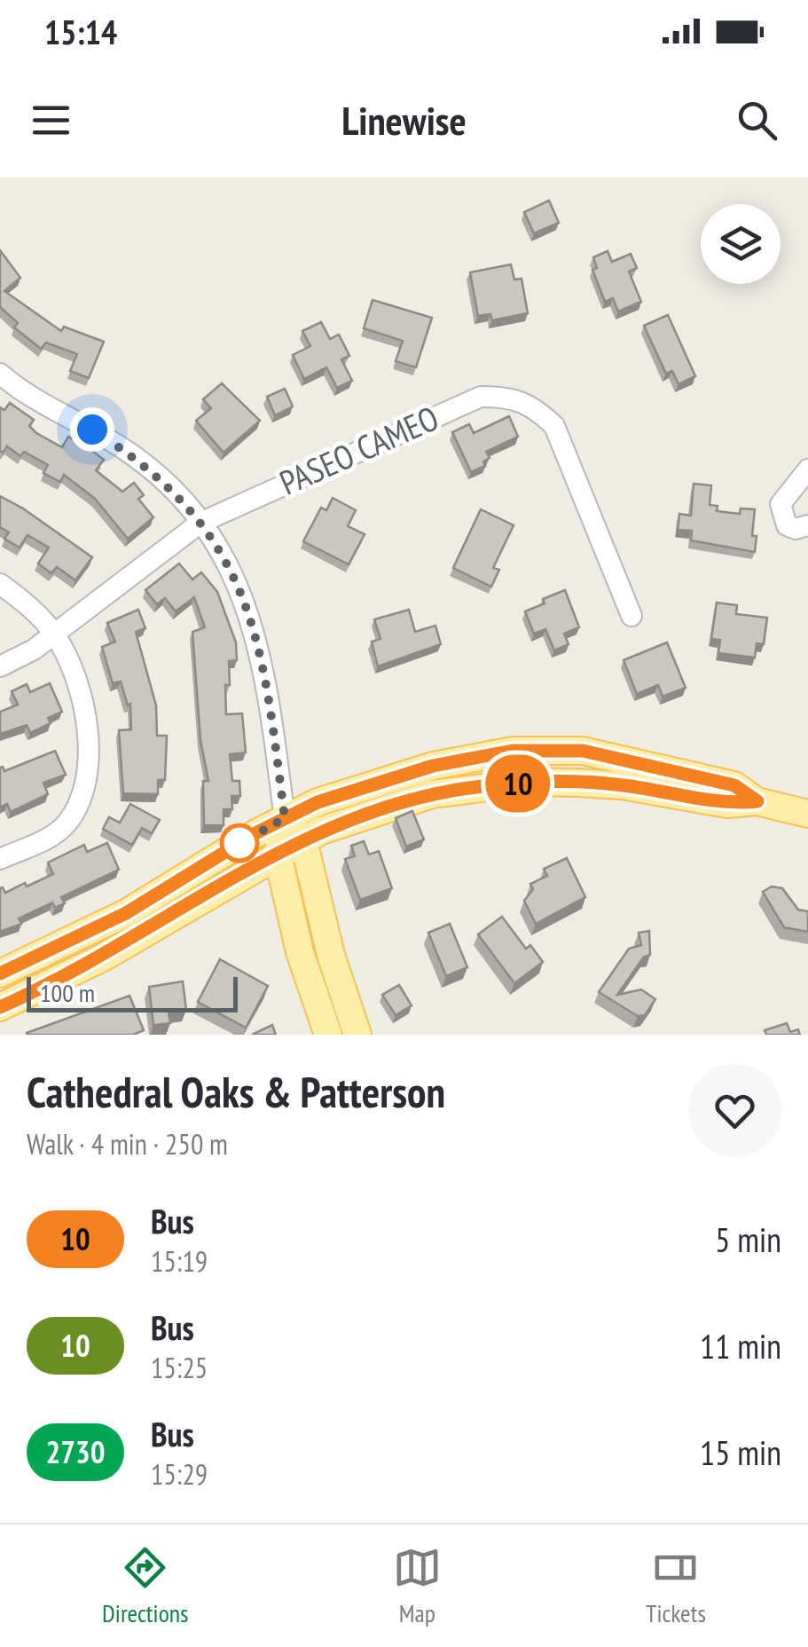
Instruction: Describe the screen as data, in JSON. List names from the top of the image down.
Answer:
{
  "streets": {
    "street": ["PASEO CAMEO"]
  },
  "lines": ["bus line 10"],
  "scale_bar": "100 m",
  "page": {
    "status": "15:14",
    "header": "Linewise",
    "on_map": "10",
    "scale": "100 m",
    "heading": ["Cathedral Oaks & Patterson", "Walk · 4 min · 250 m"],
    "list": [
      {
        "mark": "10",
        "name": "Bus",
        "note": "15:19",
        "value": "5 min"
      },
      {
        "mark": "10",
        "name": "Bus",
        "note": "15:25",
        "value": "11 min"
      },
      {
        "mark": "2730",
        "name": "Bus",
        "note": "15:29",
        "value": "15 min"
      }
    ],
    "tabs": ["Directions", "Map", "Tickets"]
  }
}
